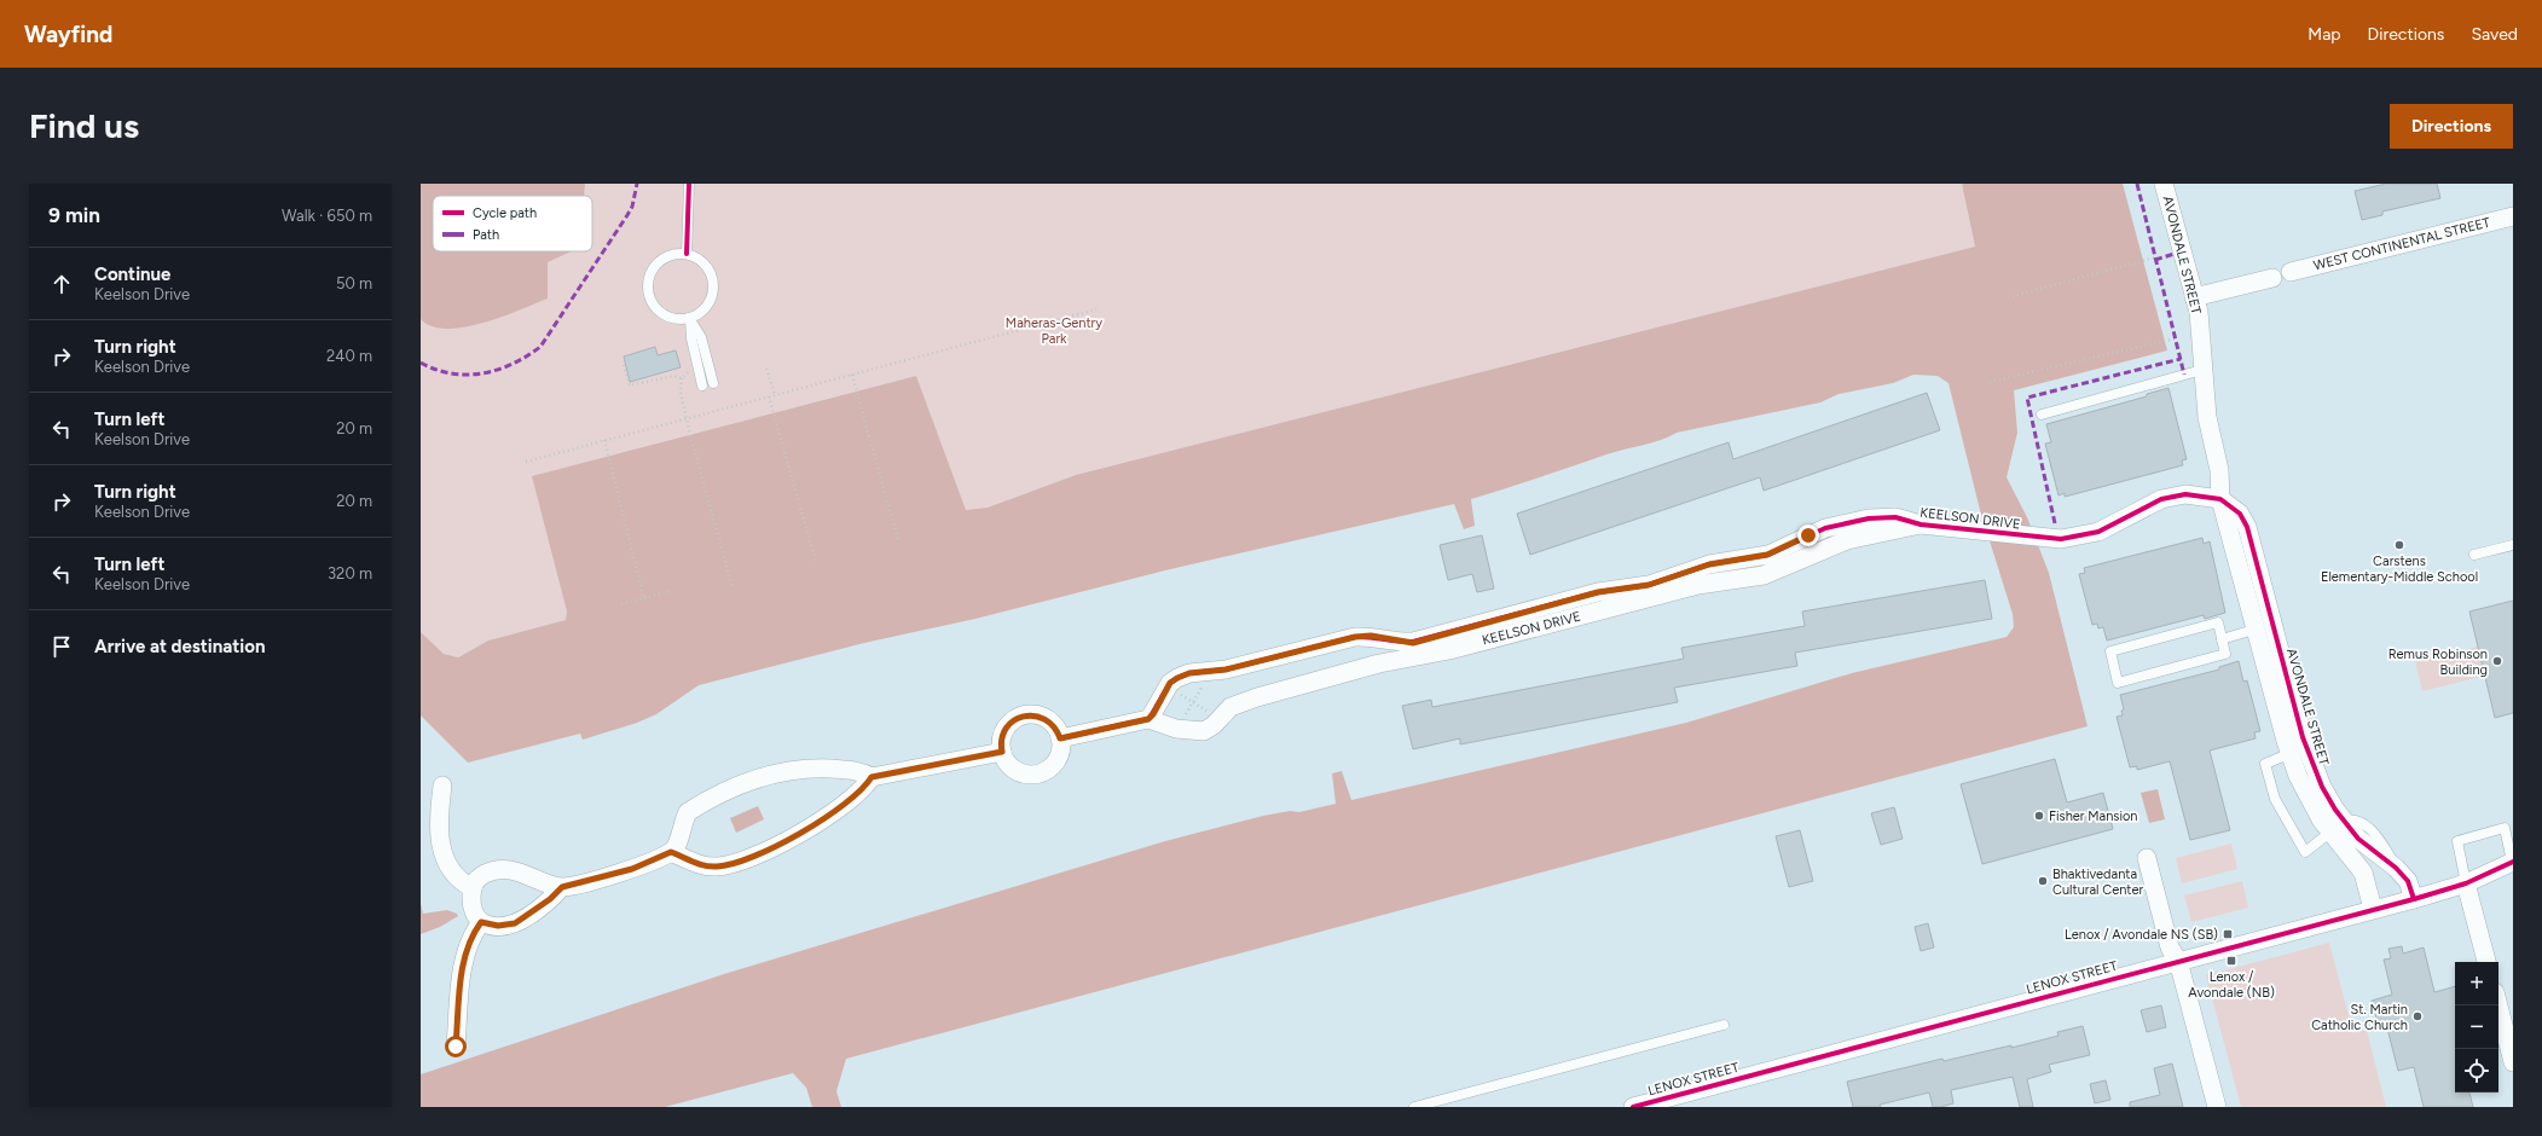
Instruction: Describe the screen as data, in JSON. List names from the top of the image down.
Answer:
{
  "streets": {
    "street": [
      "WEST CONTINENTAL STREET",
      "AVONDALE STREET",
      "KEELSON DRIVE",
      "LENOX STREET"
    ]
  },
  "crossings": [
    ["AVONDALE STREET", "KEELSON DRIVE"],
    ["AVONDALE STREET", "LENOX STREET"]
  ],
  "parks": ["Maheras-Gentry Park"],
  "places": {
    "other": [
      "Carstens Elementary-Middle School",
      "Remus Robinson Building",
      "Fisher Mansion",
      "Bhaktivedanta Cultural Center",
      "St. Martin Catholic Church"
    ],
    "transit": ["Lenox / Avondale NS (SB)", "Lenox / Avondale (NB)"]
  },
  "legend": ["Cycle path", "Path"],
  "page": {
    "header": "Wayfind",
    "nav": ["Map", "Directions", "Saved"],
    "buttons": "Directions",
    "title": "Find us",
    "heading": ["9 min", "Walk · 650 m"],
    "list": [
      ["Continue", "Keelson Drive", "50 m"],
      ["Turn right", "Keelson Drive", "240 m"],
      ["Turn left", "Keelson Drive", "20 m"],
      ["Turn right", "Keelson Drive", "20 m"],
      ["Turn left", "Keelson Drive", "320 m"],
      "Arrive at destination"
    ],
    "map_buttons": ["+", "−"]
  }
}
